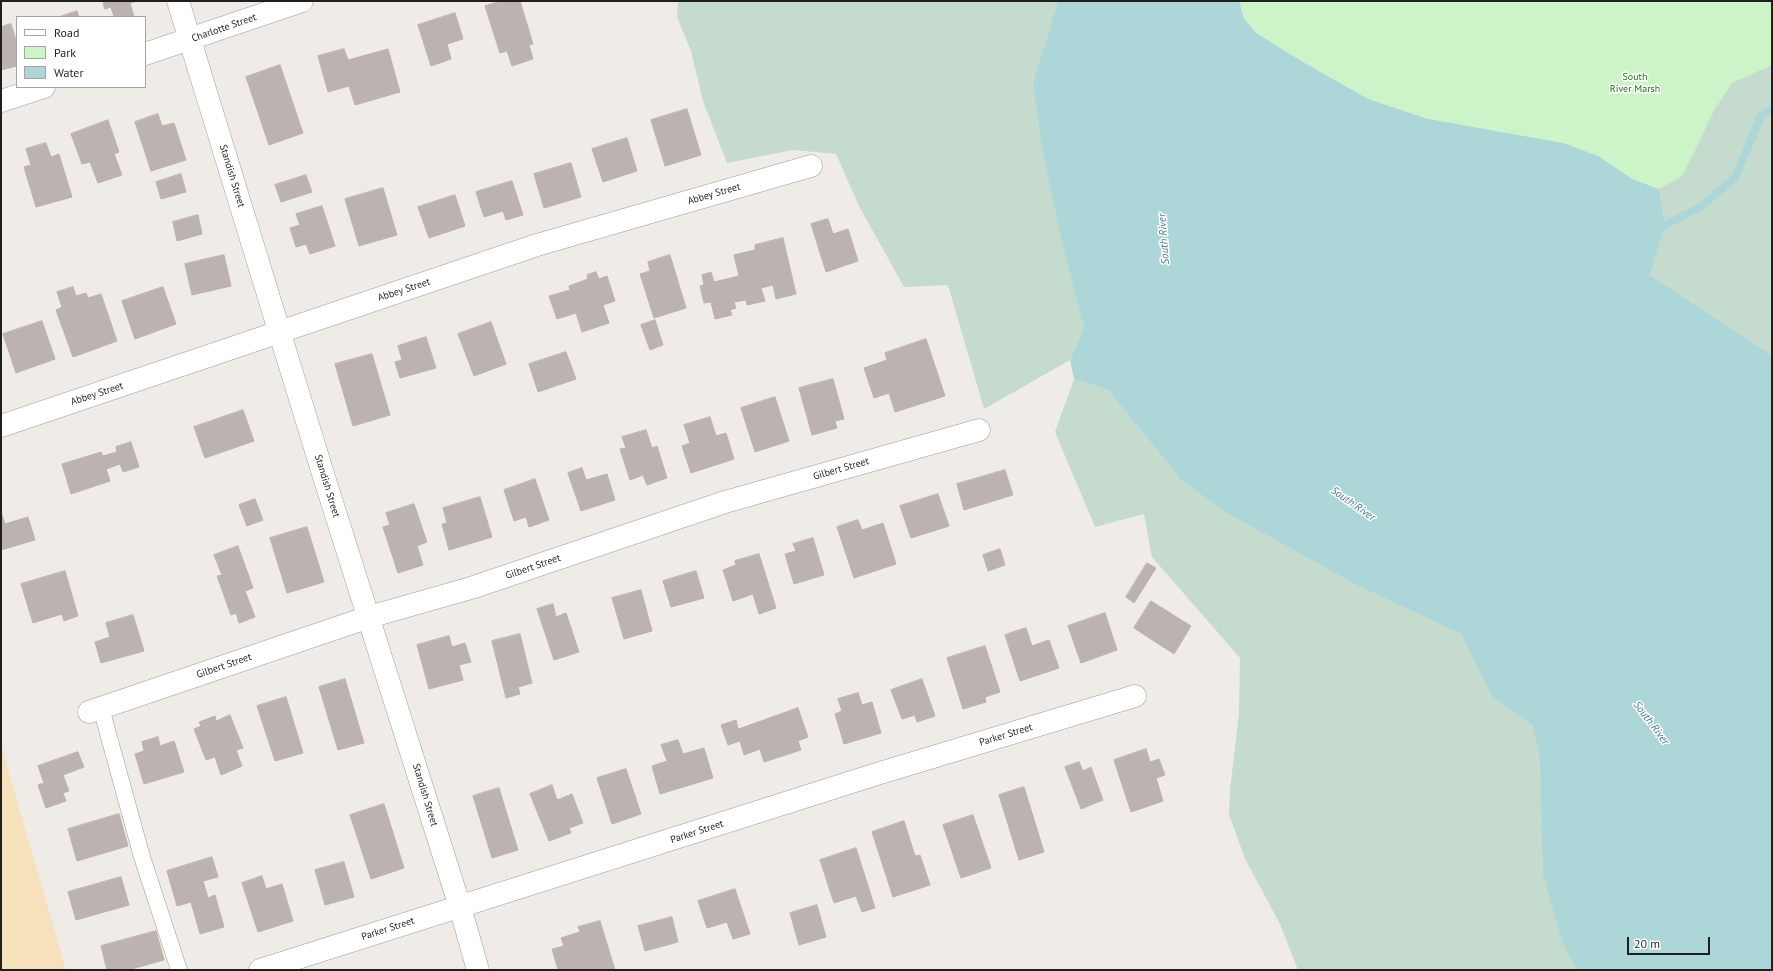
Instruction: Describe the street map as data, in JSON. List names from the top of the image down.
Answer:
{
  "streets": {
    "street": [
      "Charlotte Street",
      "Standish Street",
      "Abbey Street",
      "Gilbert Street",
      "Parker Street"
    ]
  },
  "crossings": [
    ["Charlotte Street", "Standish Street"],
    ["Standish Street", "Abbey Street"],
    ["Standish Street", "Gilbert Street"],
    ["Standish Street", "Parker Street"]
  ],
  "water": ["South River"],
  "parks": ["South River Marsh"],
  "legend": ["Road", "Park", "Water"],
  "scale_bar": "20 m"
}
